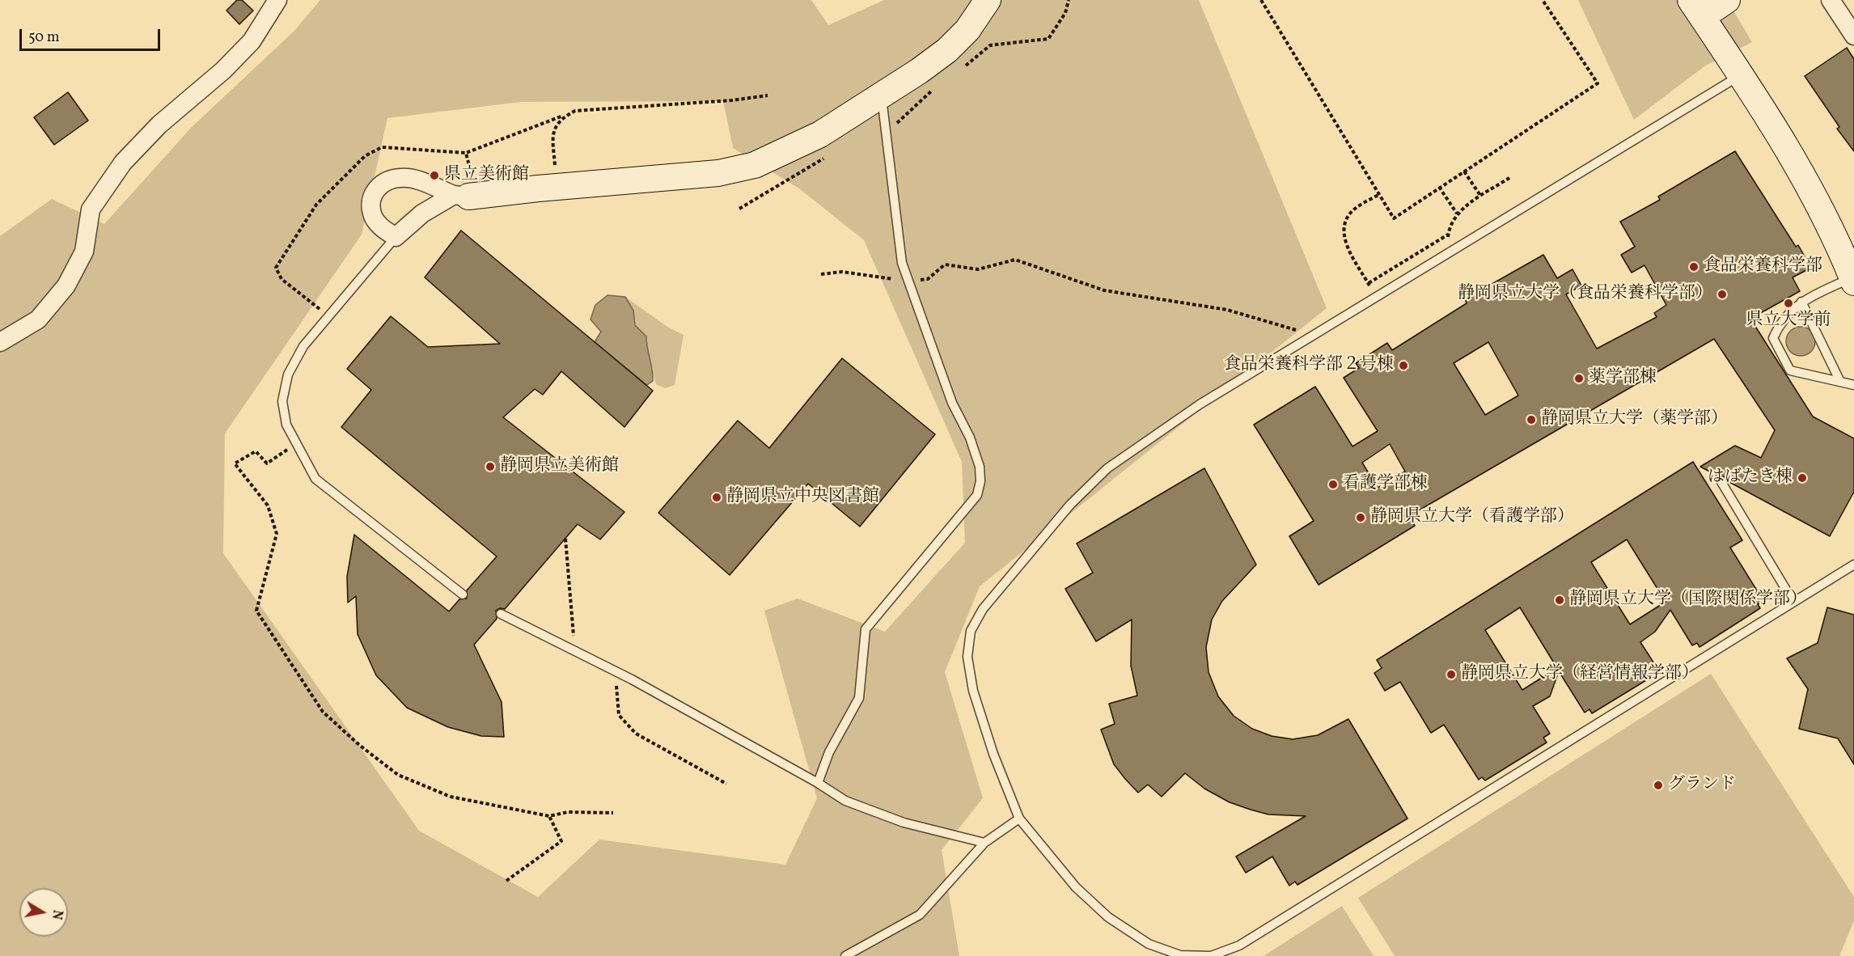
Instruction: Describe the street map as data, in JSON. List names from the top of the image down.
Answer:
{
  "places": [
    "県立美術館",
    "食品栄養科学部",
    "静岡県立大学（食品栄養科学部）",
    "県立大学前",
    "食品栄養科学部２号棟",
    "薬学部棟",
    "静岡県立大学（薬学部）",
    "静岡県立美術館",
    "はばたき棟",
    "看護学部棟",
    "静岡県立中央図書館",
    "静岡県立大学（看護学部）",
    "静岡県立大学（国際関係学部）",
    "静岡県立大学（経営情報学部）",
    "グランド"
  ],
  "scale_bar": "50 m",
  "north": "right"
}
